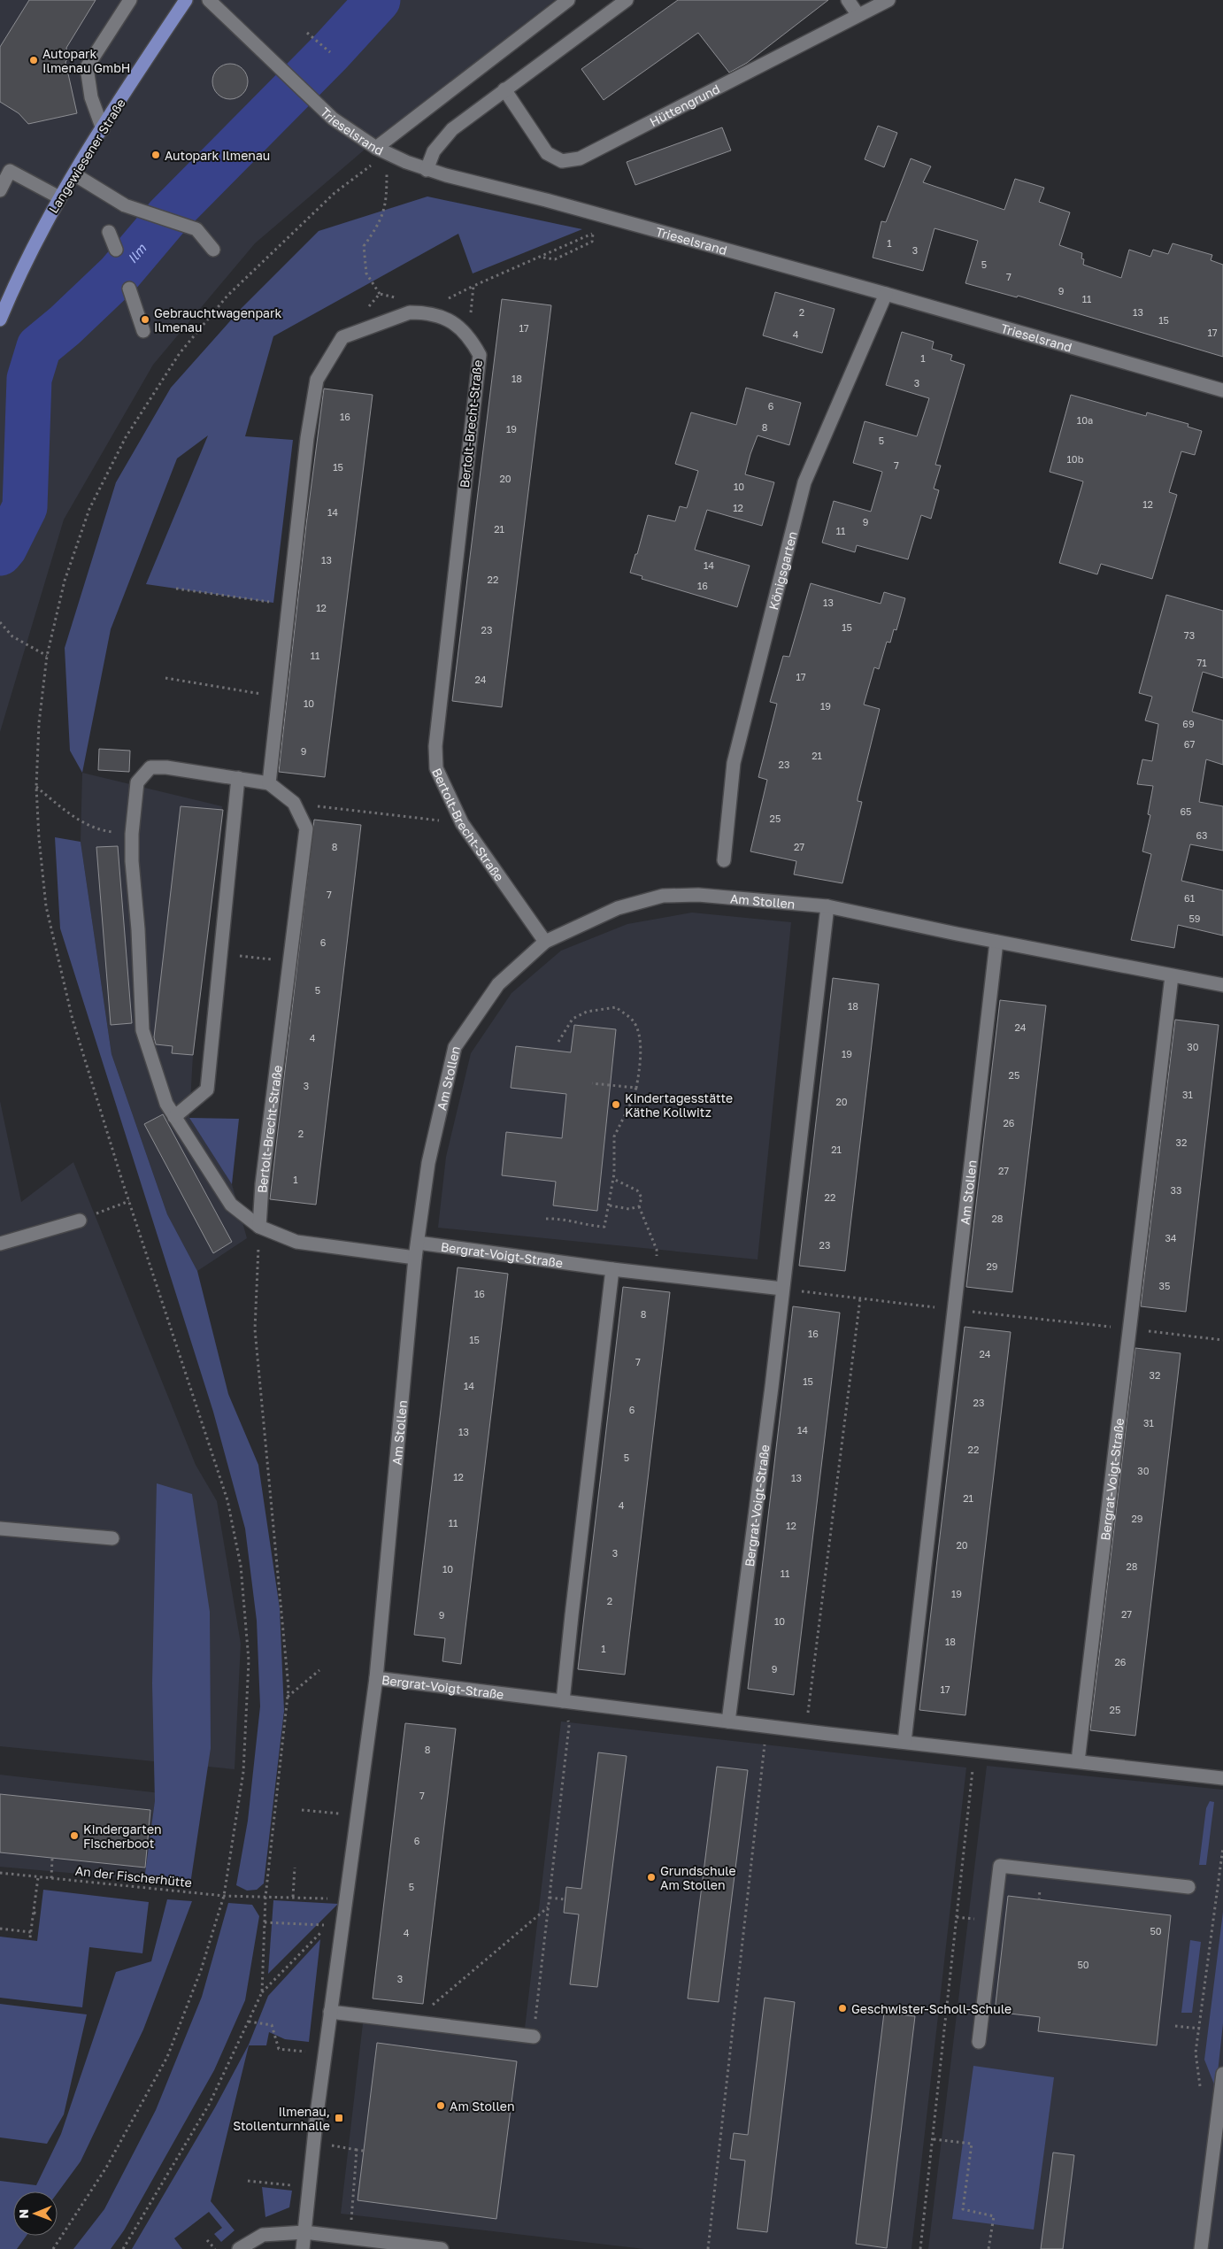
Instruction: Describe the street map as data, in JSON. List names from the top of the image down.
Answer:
{
  "streets": {
    "main road": ["Langewiesener Straße"],
    "street": [
      "Hüttengrund",
      "Trieselsrand",
      "Bertolt-Brecht-Straße",
      "Königsgarten",
      "Am Stollen",
      "Bergrat-Voigt-Straße"
    ],
    "path": ["An der Fischerhütte"]
  },
  "crossings": [
    ["Trieselsrand", "Königsgarten"],
    ["Bertolt-Brecht-Straße", "Am Stollen"],
    ["Am Stollen", "Bergrat-Voigt-Straße"],
    ["Am Stollen", "An der Fischerhütte"]
  ],
  "water": ["Ilm"],
  "places": {
    "other": [
      "Autopark Ilmenau GmbH",
      "Autopark Ilmenau",
      "Gebrauchtwagenpark Ilmenau",
      "Kindertagesstätte Käthe Kollwitz",
      "Kindergarten Fischerboot",
      "Grundschule Am Stollen",
      "Geschwister-Scholl-Schule",
      "Am Stollen"
    ],
    "transit": ["Ilmenau, Stollenturnhalle"]
  },
  "house_numbers": [
    "1",
    "3",
    "5",
    "7",
    "9",
    "11",
    "2",
    "13",
    "15",
    "17",
    "17",
    "4",
    "1",
    "18",
    "3",
    "6",
    "16",
    "10a",
    "8",
    "19",
    "5",
    "10b",
    "7",
    "15",
    "20",
    "10",
    "12",
    "12",
    "14",
    "9",
    "21",
    "11",
    "13",
    "14",
    "22",
    "16",
    "13",
    "12",
    "15",
    "23",
    "73",
    "11",
    "71",
    "17",
    "24",
    "10",
    "19",
    "69",
    "67",
    "9",
    "21",
    "23",
    "65",
    "25",
    "63",
    "8",
    "27",
    "7",
    "61",
    "59",
    "6",
    "5",
    "18",
    "24",
    "4",
    "30",
    "19",
    "25",
    "3",
    "31",
    "20",
    "26",
    "2",
    "32",
    "21",
    "27",
    "1",
    "33",
    "22",
    "28",
    "34",
    "23",
    "29",
    "35",
    "16",
    "8",
    "16",
    "15",
    "24",
    "7",
    "32",
    "15",
    "14",
    "23",
    "6",
    "31",
    "14",
    "13",
    "22",
    "5",
    "30",
    "12",
    "13",
    "21",
    "4",
    "29",
    "11",
    "12",
    "20",
    "3",
    "28",
    "10",
    "11",
    "19",
    "2",
    "27",
    "9",
    "10",
    "18",
    "1",
    "26",
    "9",
    "17",
    "25",
    "8",
    "7",
    "6",
    "5",
    "50",
    "4",
    "50",
    "3"
  ],
  "north": "left"
}
